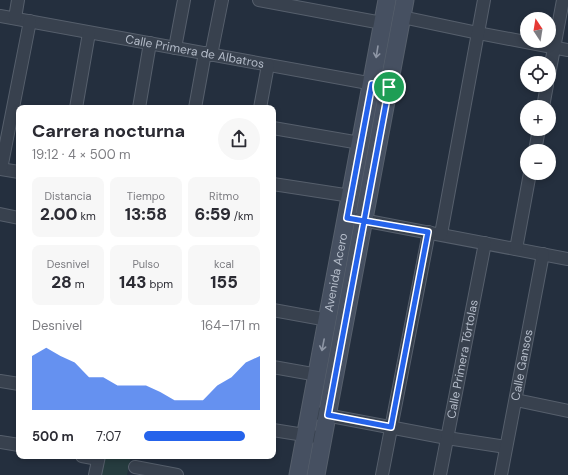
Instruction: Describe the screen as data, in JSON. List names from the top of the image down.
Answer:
{
  "streets": {
    "street": [
      "Calle Primera de Albatros",
      "Avenida Acero",
      "Calle Primera Tórtolas",
      "Calle Gansos"
    ]
  },
  "crossings": [
    ["Calle Primera de Albatros", "Avenida Acero"]
  ],
  "north": "top",
  "page": {
    "map_buttons": ["+", "−"],
    "heading": ["Carrera nocturna", "19:12 · 4 × 500 m"],
    "stats": [
      ["Distancia", "2.00 km"],
      ["Tiempo", "13:58"],
      ["Ritmo", "6:59 /km"],
      ["Desnivel", "28 m"],
      ["Pulso", "143 bpm"],
      ["kcal", "155"]
    ],
    "chart": ["Desnivel", "164–171 m"],
    "list": [
      {
        "name": "500 m",
        "note": "7:07"
      }
    ]
  }
}
